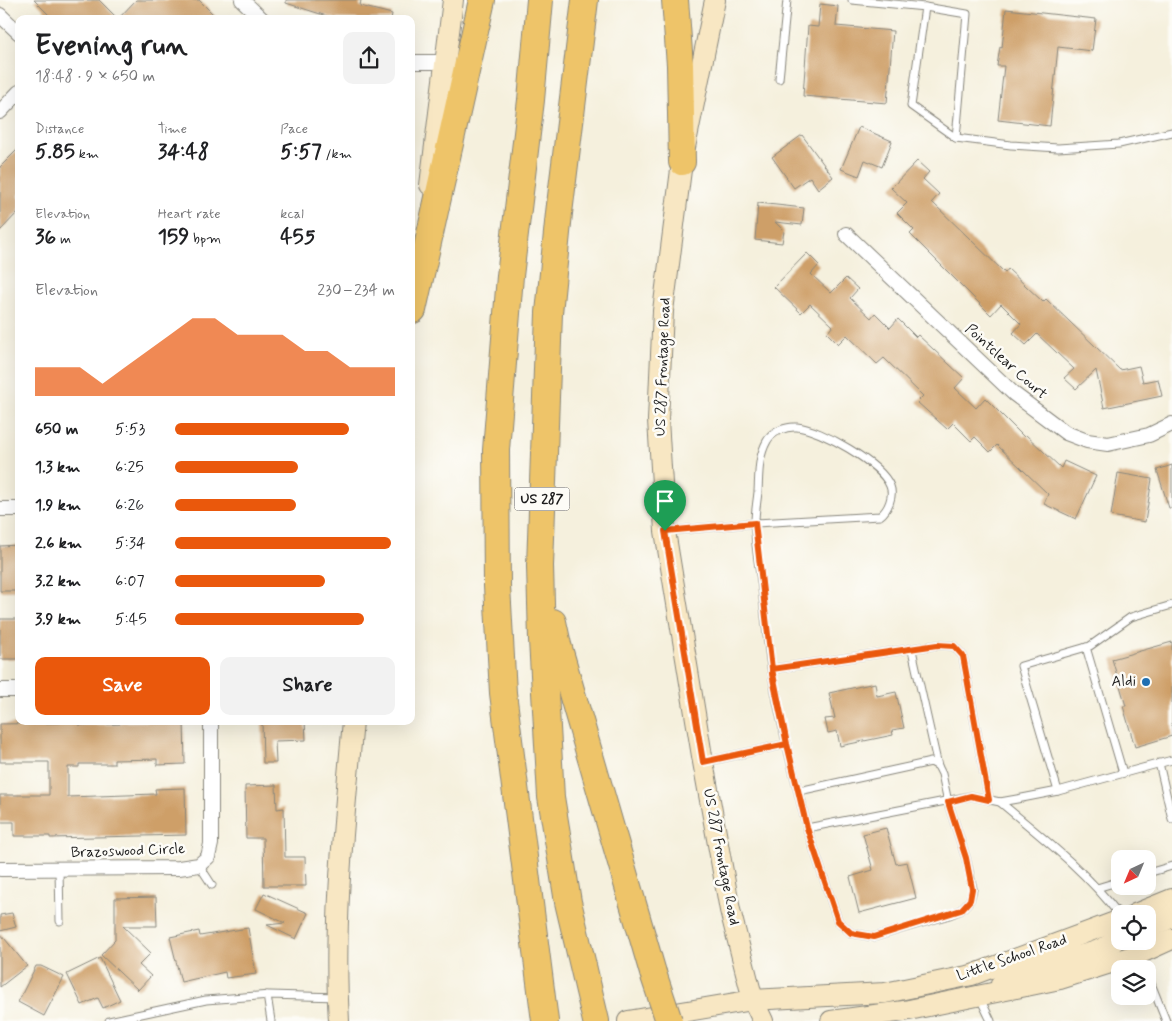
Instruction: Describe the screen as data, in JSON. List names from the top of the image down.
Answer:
{
  "streets": {
    "highway": ["US 287"],
    "main road": ["US 287 Frontage Road", "Little School Road"],
    "street": ["Pointclear Court", "Brazoswood Circle"]
  },
  "crossings": [
    ["US 287 Frontage Road", "Little School Road"]
  ],
  "places": ["Aldi"],
  "north": "bottom left",
  "page": {
    "heading": ["Evening run", "18:48 · 9 × 650 m"],
    "stats": [
      ["Distance", "5.85 km"],
      ["Time", "34:48"],
      ["Pace", "5:57 /km"],
      ["Elevation", "36 m"],
      ["Heart rate", "159 bpm"],
      ["kcal", "455"]
    ],
    "chart": ["Elevation", "230–234 m"],
    "list": [
      {
        "name": "650 m",
        "note": "5:53"
      },
      {
        "name": "1.3 km",
        "note": "6:25"
      },
      {
        "name": "1.9 km",
        "note": "6:26"
      },
      {
        "name": "2.6 km",
        "note": "5:34"
      },
      {
        "name": "3.2 km",
        "note": "6:07"
      },
      {
        "name": "3.9 km",
        "note": "5:45"
      }
    ],
    "buttons": ["Save", "Share"]
  }
}
